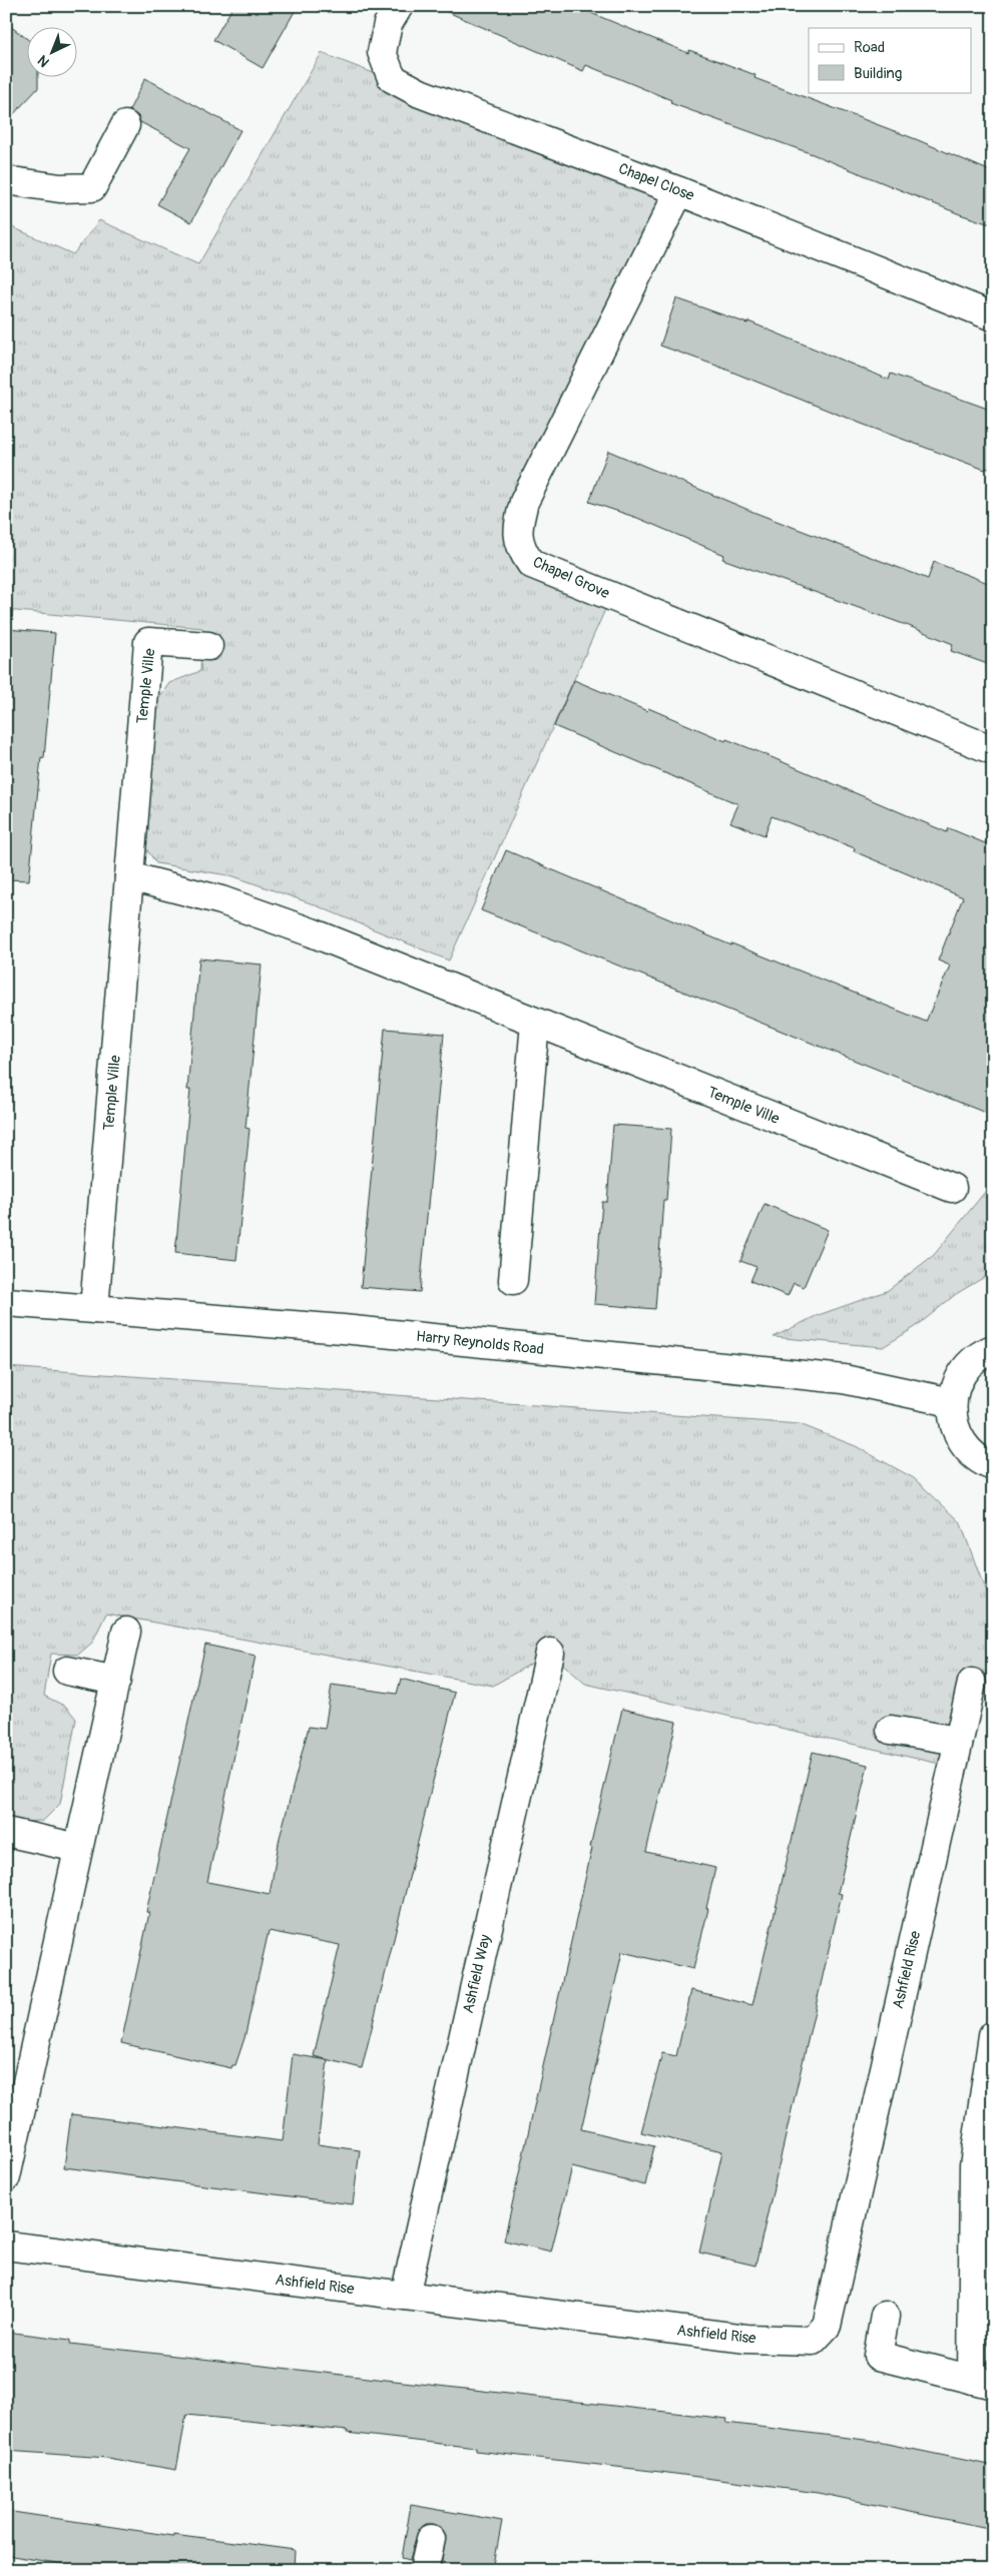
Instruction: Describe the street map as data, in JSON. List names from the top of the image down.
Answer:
{
  "streets": {
    "street": [
      "Chapel Close",
      "Chapel Grove",
      "Temple Ville",
      "Harry Reynolds Road",
      "Ashfield Rise",
      "Ashfield Way"
    ]
  },
  "crossings": [
    ["Chapel Close", "Chapel Grove"],
    ["Temple Ville", "Harry Reynolds Road"],
    ["Ashfield Rise", "Ashfield Way"]
  ],
  "legend": ["Road", "Building"],
  "north": "bottom left"
}
